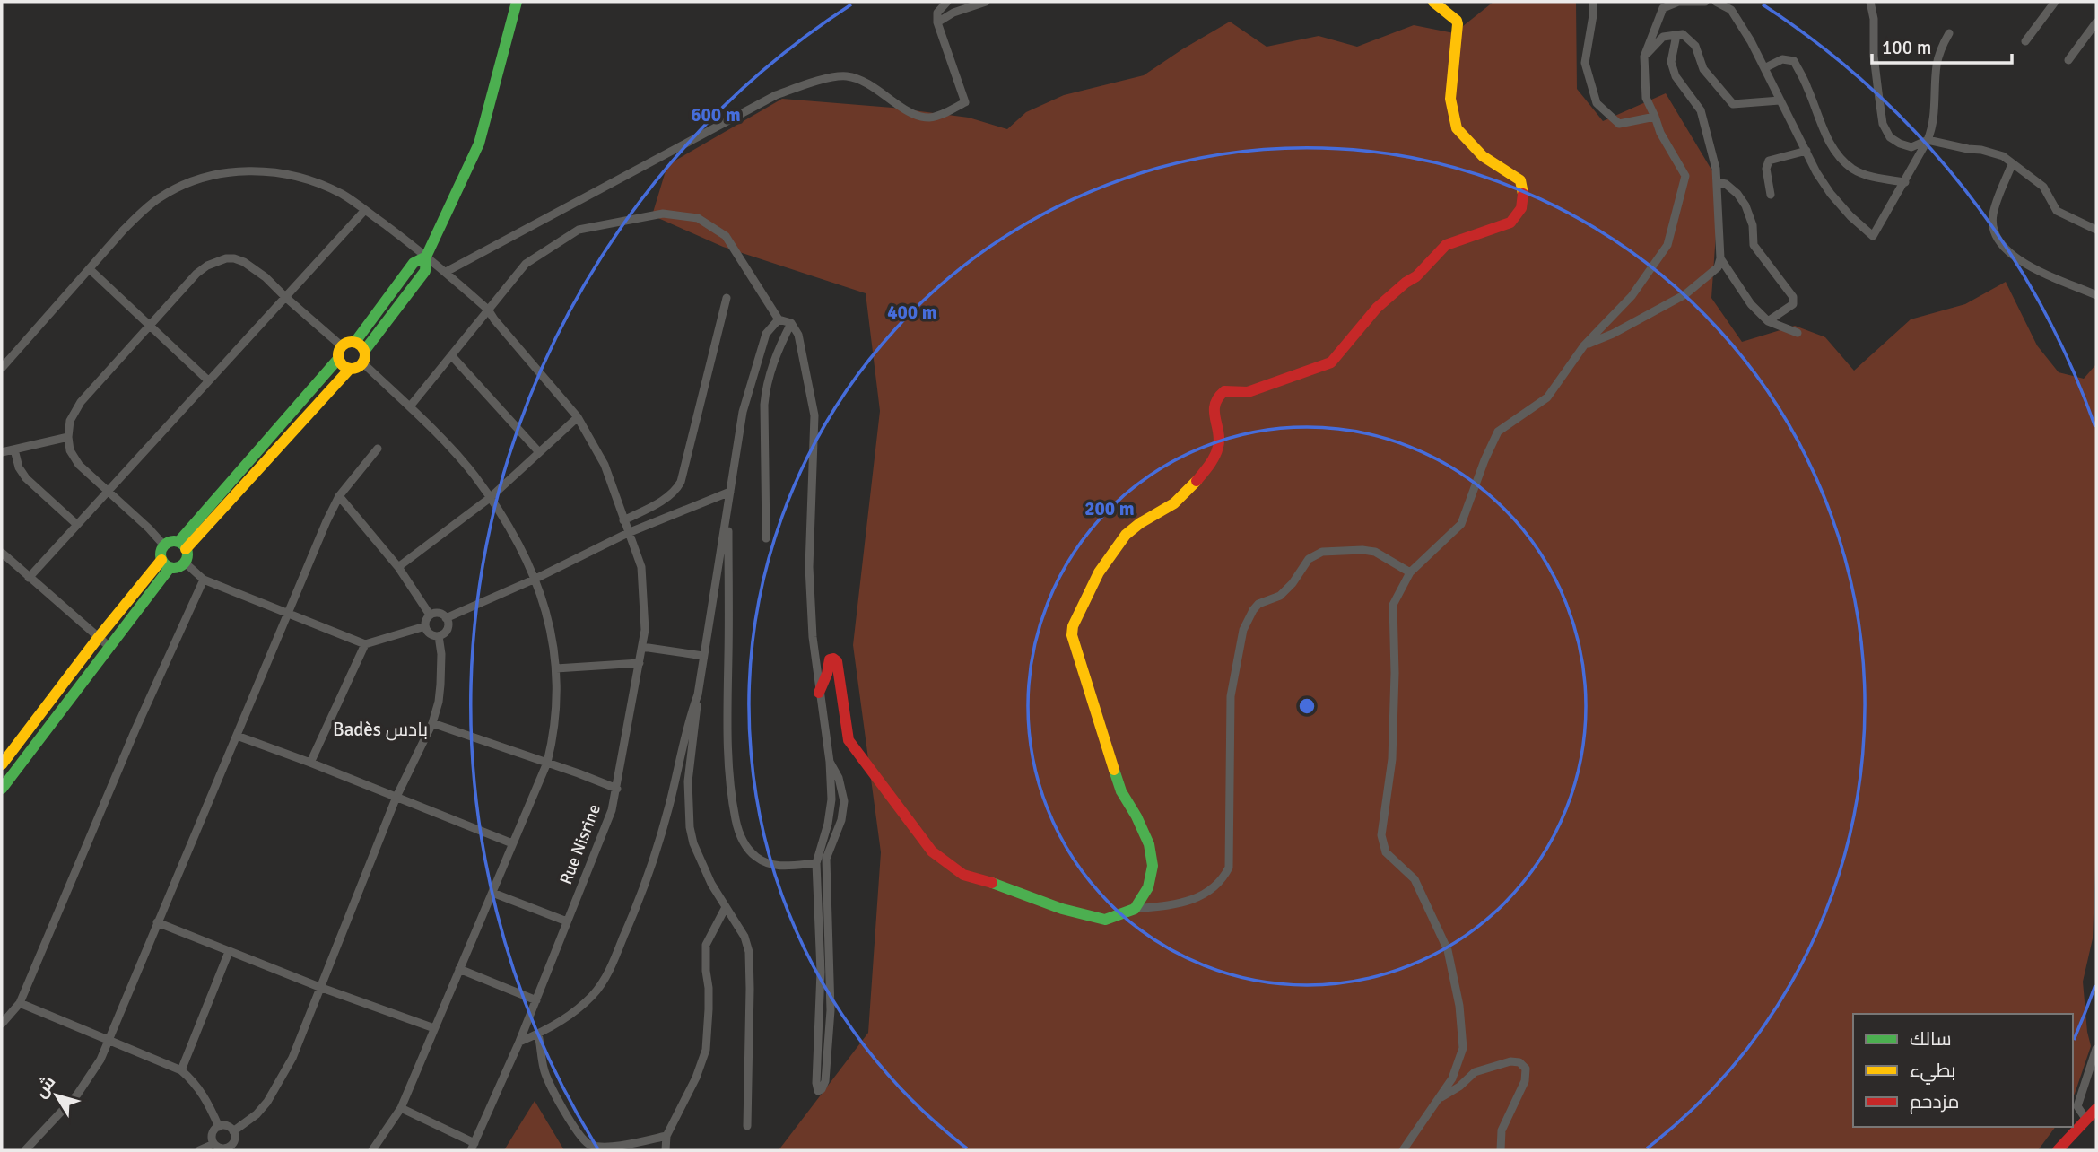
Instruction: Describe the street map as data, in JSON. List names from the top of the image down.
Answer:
{
  "streets": {
    "street": ["Rue Nisrine"]
  },
  "districts": ["Badès بادس"],
  "legend": ["سالك", "بطيء", "مزدحم"],
  "scale_bar": "100 m",
  "north": "top left",
  "rings": ["600 m", "400 m", "200 m"]
}
